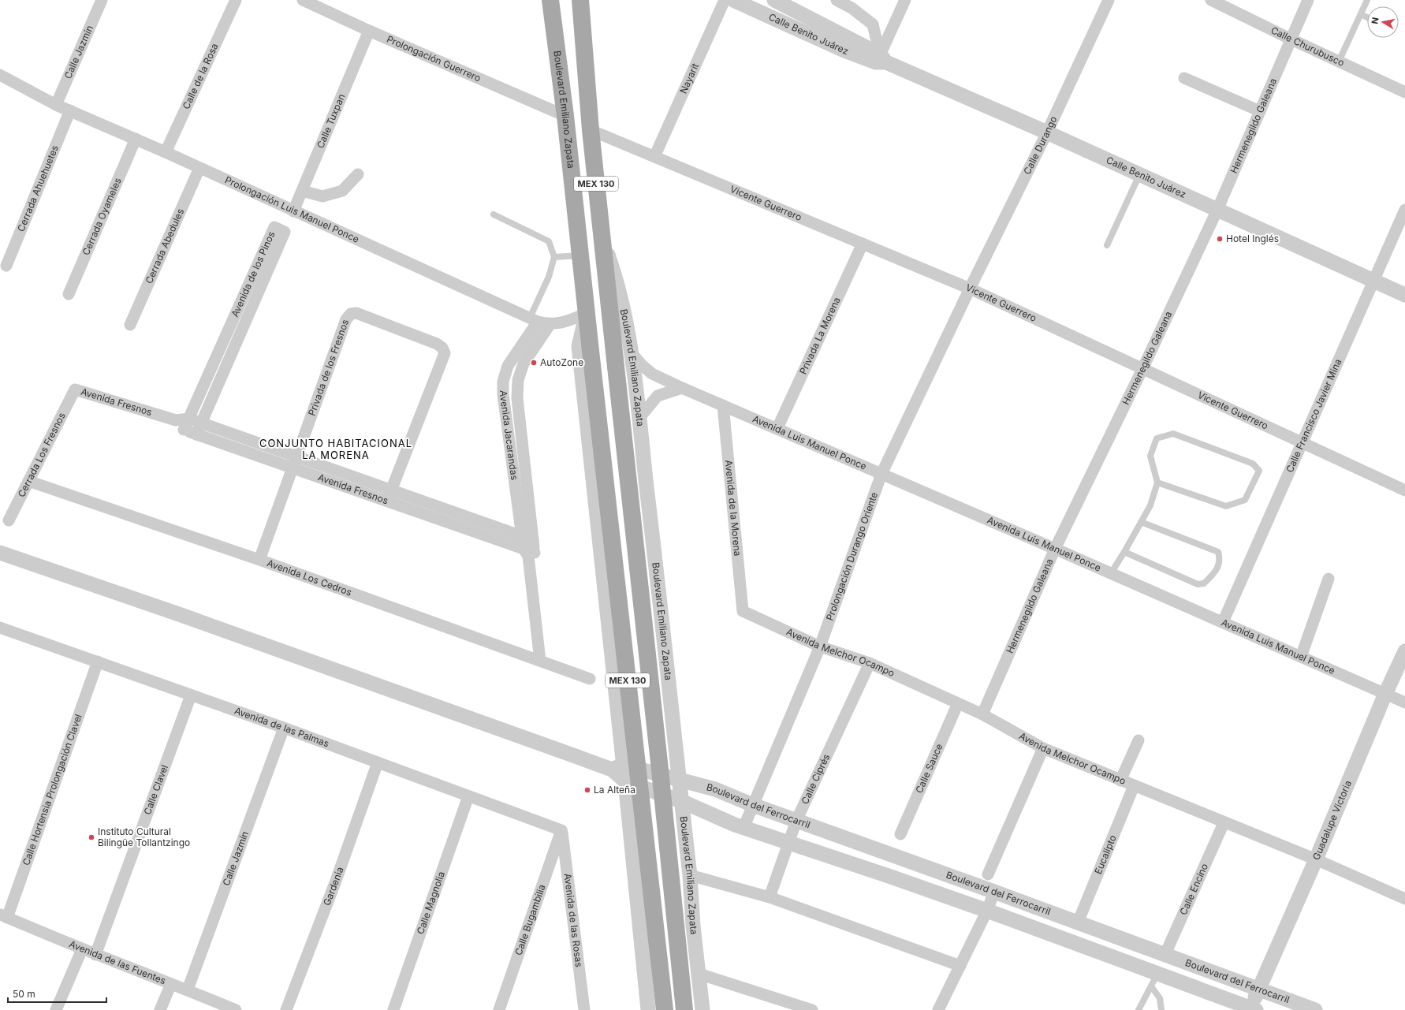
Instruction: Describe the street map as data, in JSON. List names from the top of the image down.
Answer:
{
  "streets": {
    "main road": ["Boulevard Emiliano Zapata", "MEX 130"],
    "street": [
      "Calle Benito Juárez",
      "Calle Churubusco",
      "Calle Jazmín",
      "Prolongación Guerrero",
      "Calle de la Rosa",
      "Nayarit",
      "Calle Tuxpan",
      "Hermenegildo Galeana",
      "Calle Durango",
      "Cerrada Ahuehuetes",
      "Vicente Guerrero",
      "Prolongación Luis Manuel Ponce",
      "Cerrada Oyameles",
      "Cerrada Abedules",
      "Avenida de los Pinos",
      "Privada La Morena",
      "Privada de los Fresnos",
      "Avenida Fresnos",
      "Calle Francisco Javier Mina",
      "Avenida Jacarandas",
      "Avenida Luis Manuel Ponce",
      "Cerrada Los Fresnos",
      "Avenida de la Morena",
      "Prolongación Durango Oriente",
      "Avenida Los Cedros",
      "Avenida Melchor Ocampo",
      "Avenida de las Palmas",
      "Calle Sauce",
      "Calle Ciprés",
      "Calle Clavel",
      "Calle Hortensia Prolongación Clavel",
      "Boulevard del Ferrocarril",
      "Guadalupe Victoria",
      "Eucalipto",
      "Gardenia",
      "Calle Encino",
      "Calle Magnolia",
      "Calle Bugambilia",
      "Avenida de las Rosas",
      "Avenida de las Fuentes"
    ]
  },
  "crossings": [
    ["Calle Benito Juárez", "Hermenegildo Galeana"],
    ["Calle Benito Juárez", "Calle Durango"],
    ["Calle Benito Juárez", "Calle Francisco Javier Mina"],
    ["Calle Churubusco", "Hermenegildo Galeana"],
    ["Calle Jazmín", "Prolongación Luis Manuel Ponce"],
    ["Calle Jazmín", "Avenida de las Palmas"],
    ["Calle Jazmín", "Avenida de las Fuentes"],
    ["Prolongación Guerrero", "Boulevard Emiliano Zapata"],
    ["Prolongación Guerrero", "Calle Tuxpan"],
    ["Calle de la Rosa", "Prolongación Luis Manuel Ponce"],
    ["Nayarit", "Vicente Guerrero"],
    ["Boulevard Emiliano Zapata", "Vicente Guerrero"],
    ["Boulevard Emiliano Zapata", "Prolongación Luis Manuel Ponce"],
    ["Boulevard Emiliano Zapata", "Avenida Luis Manuel Ponce"],
    ["Boulevard Emiliano Zapata", "Boulevard del Ferrocarril"],
    ["Calle Tuxpan", "Prolongación Luis Manuel Ponce"],
    ["Hermenegildo Galeana", "Vicente Guerrero"],
    ["Hermenegildo Galeana", "Avenida Luis Manuel Ponce"],
    ["Hermenegildo Galeana", "Avenida Melchor Ocampo"],
    ["Calle Durango", "Vicente Guerrero"],
    ["Calle Durango", "Prolongación Durango Oriente"],
    ["Cerrada Ahuehuetes", "Prolongación Luis Manuel Ponce"],
    ["Vicente Guerrero", "Privada La Morena"],
    ["Vicente Guerrero", "Calle Francisco Javier Mina"],
    ["Vicente Guerrero", "Prolongación Durango Oriente"],
    ["Prolongación Luis Manuel Ponce", "Cerrada Oyameles"],
    ["Prolongación Luis Manuel Ponce", "Cerrada Abedules"],
    ["Prolongación Luis Manuel Ponce", "Avenida Jacarandas"],
    ["Avenida de los Pinos", "Avenida Fresnos"],
    ["Privada La Morena", "Avenida Luis Manuel Ponce"],
    ["Privada de los Fresnos", "Avenida Fresnos"],
    ["Avenida Fresnos", "Avenida Jacarandas"],
    ["Avenida Fresnos", "Cerrada Los Fresnos"],
    ["Calle Francisco Javier Mina", "Avenida Luis Manuel Ponce"],
    ["Avenida Jacarandas", "Avenida Los Cedros"],
    ["Avenida Luis Manuel Ponce", "Avenida de la Morena"],
    ["Avenida Luis Manuel Ponce", "Prolongación Durango Oriente"],
    ["Avenida Luis Manuel Ponce", "Guadalupe Victoria"],
    ["Cerrada Los Fresnos", "Avenida Los Cedros"],
    ["Avenida de la Morena", "Avenida Melchor Ocampo"],
    ["Prolongación Durango Oriente", "Avenida Melchor Ocampo"],
    ["Prolongación Durango Oriente", "Boulevard del Ferrocarril"],
    ["Avenida Melchor Ocampo", "Calle Sauce"],
    ["Avenida Melchor Ocampo", "Calle Ciprés"],
    ["Avenida Melchor Ocampo", "Guadalupe Victoria"],
    ["Avenida Melchor Ocampo", "Eucalipto"],
    ["Avenida Melchor Ocampo", "Calle Encino"],
    ["Avenida de las Palmas", "Calle Clavel"],
    ["Avenida de las Palmas", "Calle Hortensia Prolongación Clavel"],
    ["Avenida de las Palmas", "Gardenia"],
    ["Avenida de las Palmas", "Calle Magnolia"],
    ["Avenida de las Palmas", "Calle Bugambilia"],
    ["Avenida de las Palmas", "Avenida de las Rosas"],
    ["Calle Ciprés", "Boulevard del Ferrocarril"],
    ["Calle Clavel", "Avenida de las Fuentes"],
    ["Calle Hortensia Prolongación Clavel", "Avenida de las Fuentes"],
    ["Boulevard del Ferrocarril", "Guadalupe Victoria"],
    ["Boulevard del Ferrocarril", "Eucalipto"],
    ["Boulevard del Ferrocarril", "Calle Encino"],
    ["Calle Bugambilia", "Avenida de las Rosas"]
  ],
  "districts": ["CONJUNTO HABITACIONAL LA MORENA"],
  "places": [
    "Hotel Inglés",
    "AutoZone",
    "La Alteña",
    "Instituto Cultural Bilingüe Tollantzingo"
  ],
  "scale_bar": "50 m",
  "north": "left"
}
